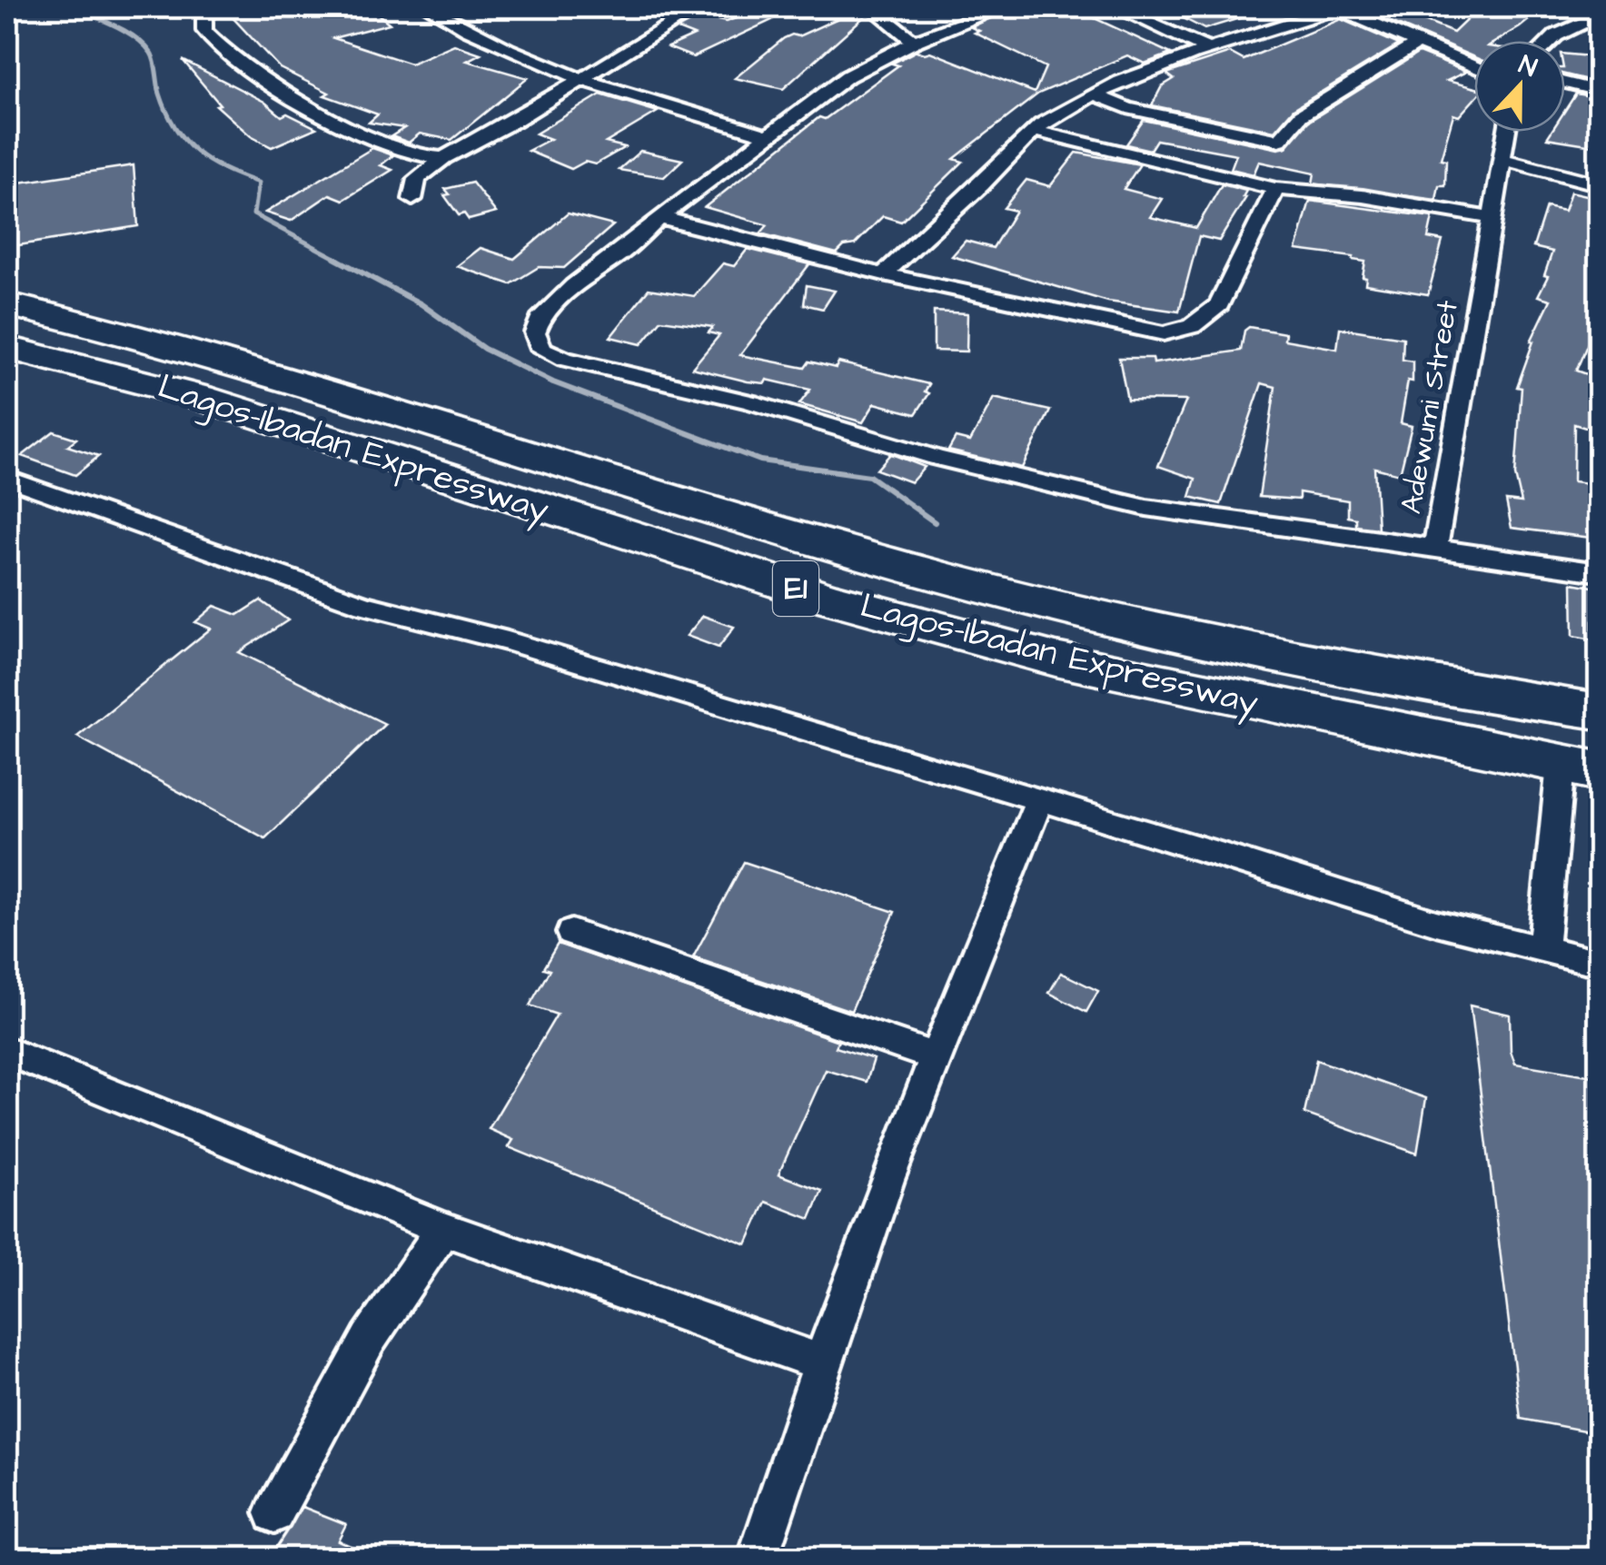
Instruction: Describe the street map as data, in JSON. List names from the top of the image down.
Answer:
{
  "streets": {
    "highway": ["Lagos-Ibadan Expressway", "E1"],
    "street": ["Adewumi Street"]
  },
  "north": "top"
}
